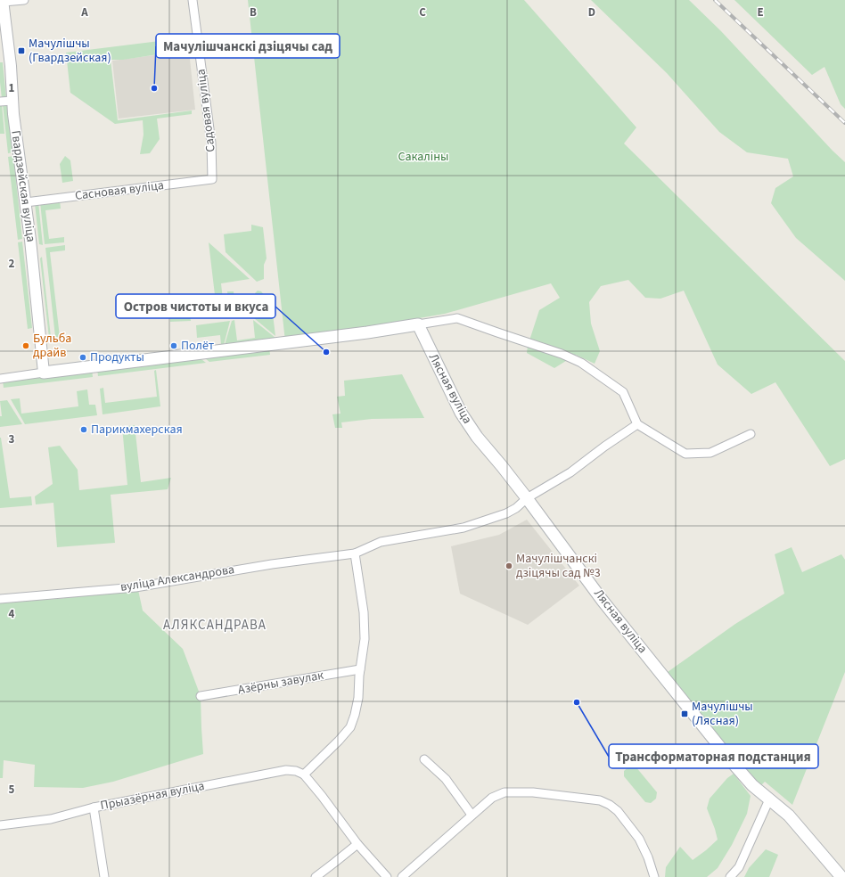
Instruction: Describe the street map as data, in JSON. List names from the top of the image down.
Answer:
{
  "streets": {
    "main road": ["Лясная вуліца"],
    "street": [
      "Садовая вуліца",
      "Гвардзейская вуліца",
      "Сасновая вуліца",
      "вуліца Александрова",
      "Азёрны завулак",
      "Прыазёрная вуліца"
    ]
  },
  "crossings": [
    ["Садовая вуліца", "Сасновая вуліца"],
    ["Гвардзейская вуліца", "Сасновая вуліца"],
    ["Лясная вуліца", "вуліца Александрова"]
  ],
  "districts": ["АЛЯКСАНДРАВА"],
  "parks": ["Сакаліны"],
  "places": {
    "transit": ["Мачулішчы (Гвардзейская)", "Мачулішчы (Лясная)"],
    "other": [
      "Мачулішчанскі дзіцячы сад",
      "Бульба драйв",
      "Полёт",
      "Остров чистоты и вкуса",
      "Продукты",
      "Парикмахерская",
      "Мачулішчанскі дзіцячы сад №3",
      "Трансформаторная подстанция"
    ]
  },
  "grid": {
    "columns": [
      "A",
      "B",
      "C",
      "D",
      "E"
    ],
    "rows": [
      "1",
      "2",
      "3",
      "4",
      "5"
    ]
  }
}
